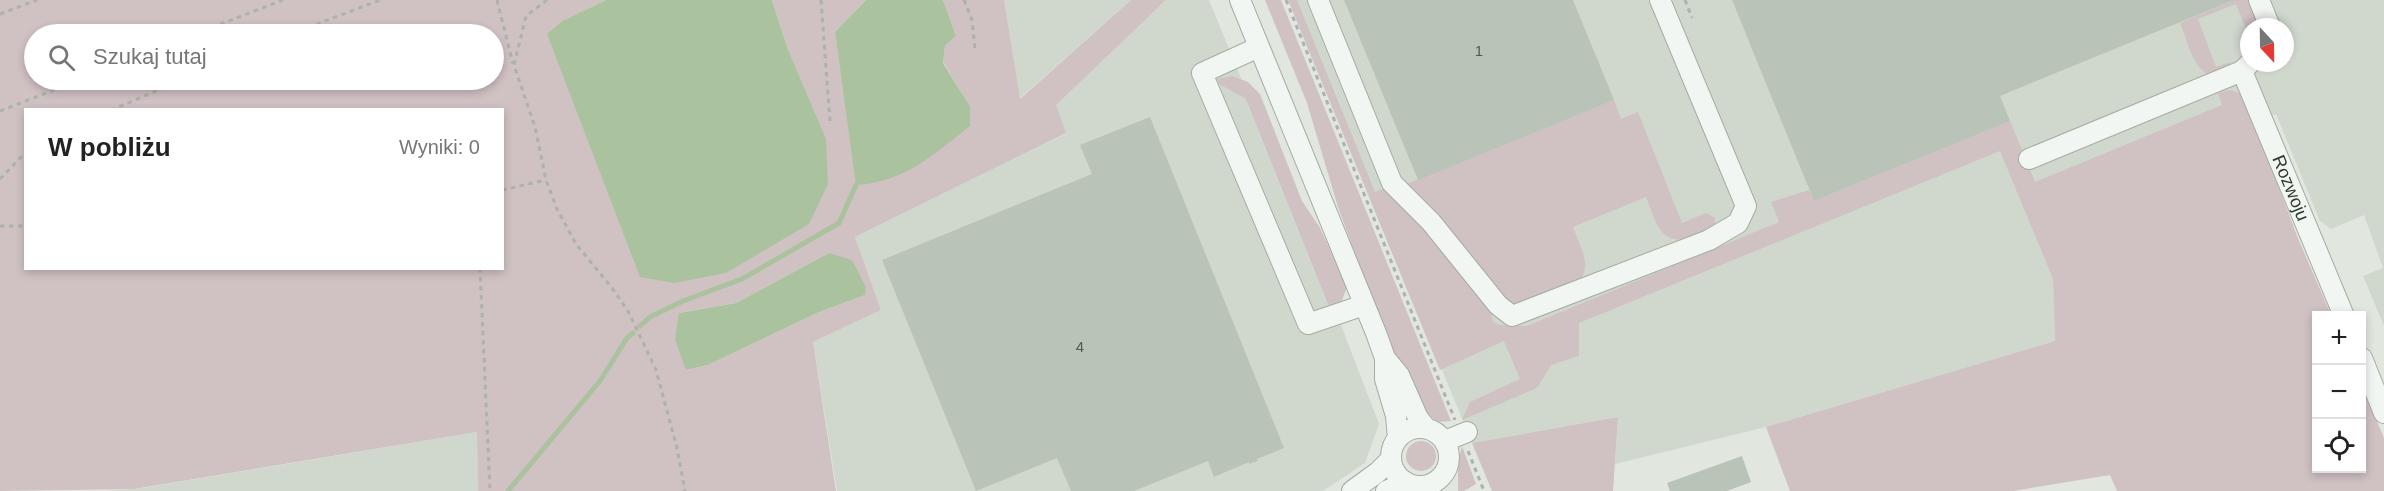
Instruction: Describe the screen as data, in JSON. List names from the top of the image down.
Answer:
{
  "streets": {
    "street": ["Rozwoju"]
  },
  "house_numbers": ["1", "4"],
  "north": "bottom",
  "page": {
    "search": "Szukaj tutaj",
    "heading": ["W pobliżu", "Wyniki: 0"],
    "map_buttons": ["+", "−"]
  }
}
